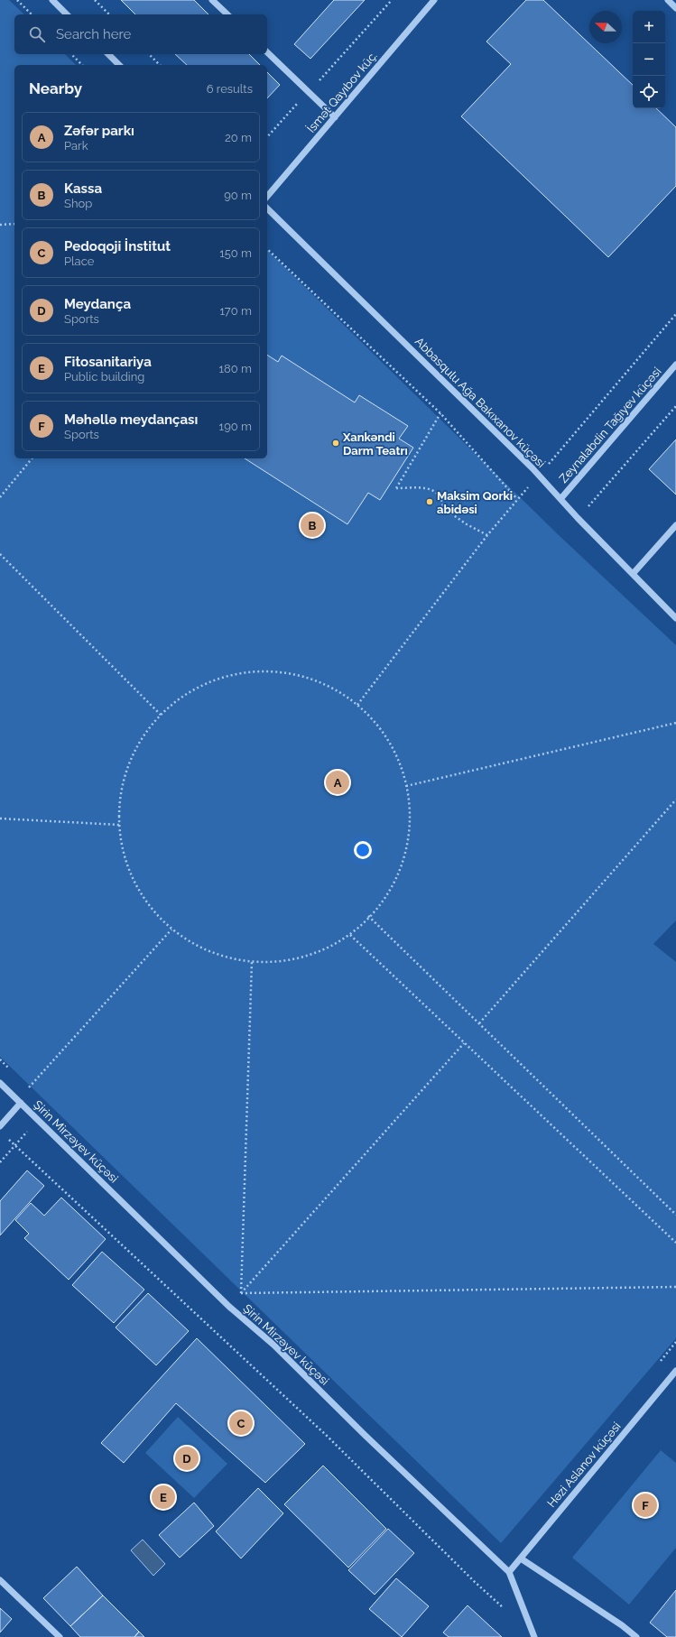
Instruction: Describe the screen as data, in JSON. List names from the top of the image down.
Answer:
{
  "streets": {
    "street": [
      "İsmət Qayıbov küç.",
      "Abbasqulu Ağa Bakıxanov küçəsi",
      "Zeynalabdin Tağıyev küçəsi",
      "Şirin Mirzəyev küçəsi",
      "Həzi Aslanov küçəsi"
    ]
  },
  "crossings": [
    ["Abbasqulu Ağa Bakıxanov küçəsi", "Zeynalabdin Tağıyev küçəsi"],
    ["Şirin Mirzəyev küçəsi", "Həzi Aslanov küçəsi"]
  ],
  "places": ["Xankəndi Darm Teatrı", "Maksim Qorki abidəsi"],
  "north": "left",
  "page": {
    "map_buttons": ["+", "−"],
    "search": "Search here",
    "heading": ["Nearby", "6 results"],
    "list": [
      {
        "mark": "A",
        "name": "Zəfər parkı",
        "note": "Park",
        "value": "20 m"
      },
      {
        "mark": "B",
        "name": "Kassa",
        "note": "Shop",
        "value": "90 m"
      },
      {
        "mark": "C",
        "name": "Pedoqoji İnstitut",
        "note": "Place",
        "value": "150 m"
      },
      {
        "mark": "D",
        "name": "Meydança",
        "note": "Sports",
        "value": "170 m"
      },
      {
        "mark": "E",
        "name": "Fitosanitariya",
        "note": "Public building",
        "value": "180 m"
      },
      {
        "mark": "F",
        "name": "Məhəllə meydançası",
        "note": "Sports",
        "value": "190 m"
      }
    ],
    "pins": [
      "B",
      "A",
      "C",
      "D",
      "E",
      "F"
    ]
  }
}
